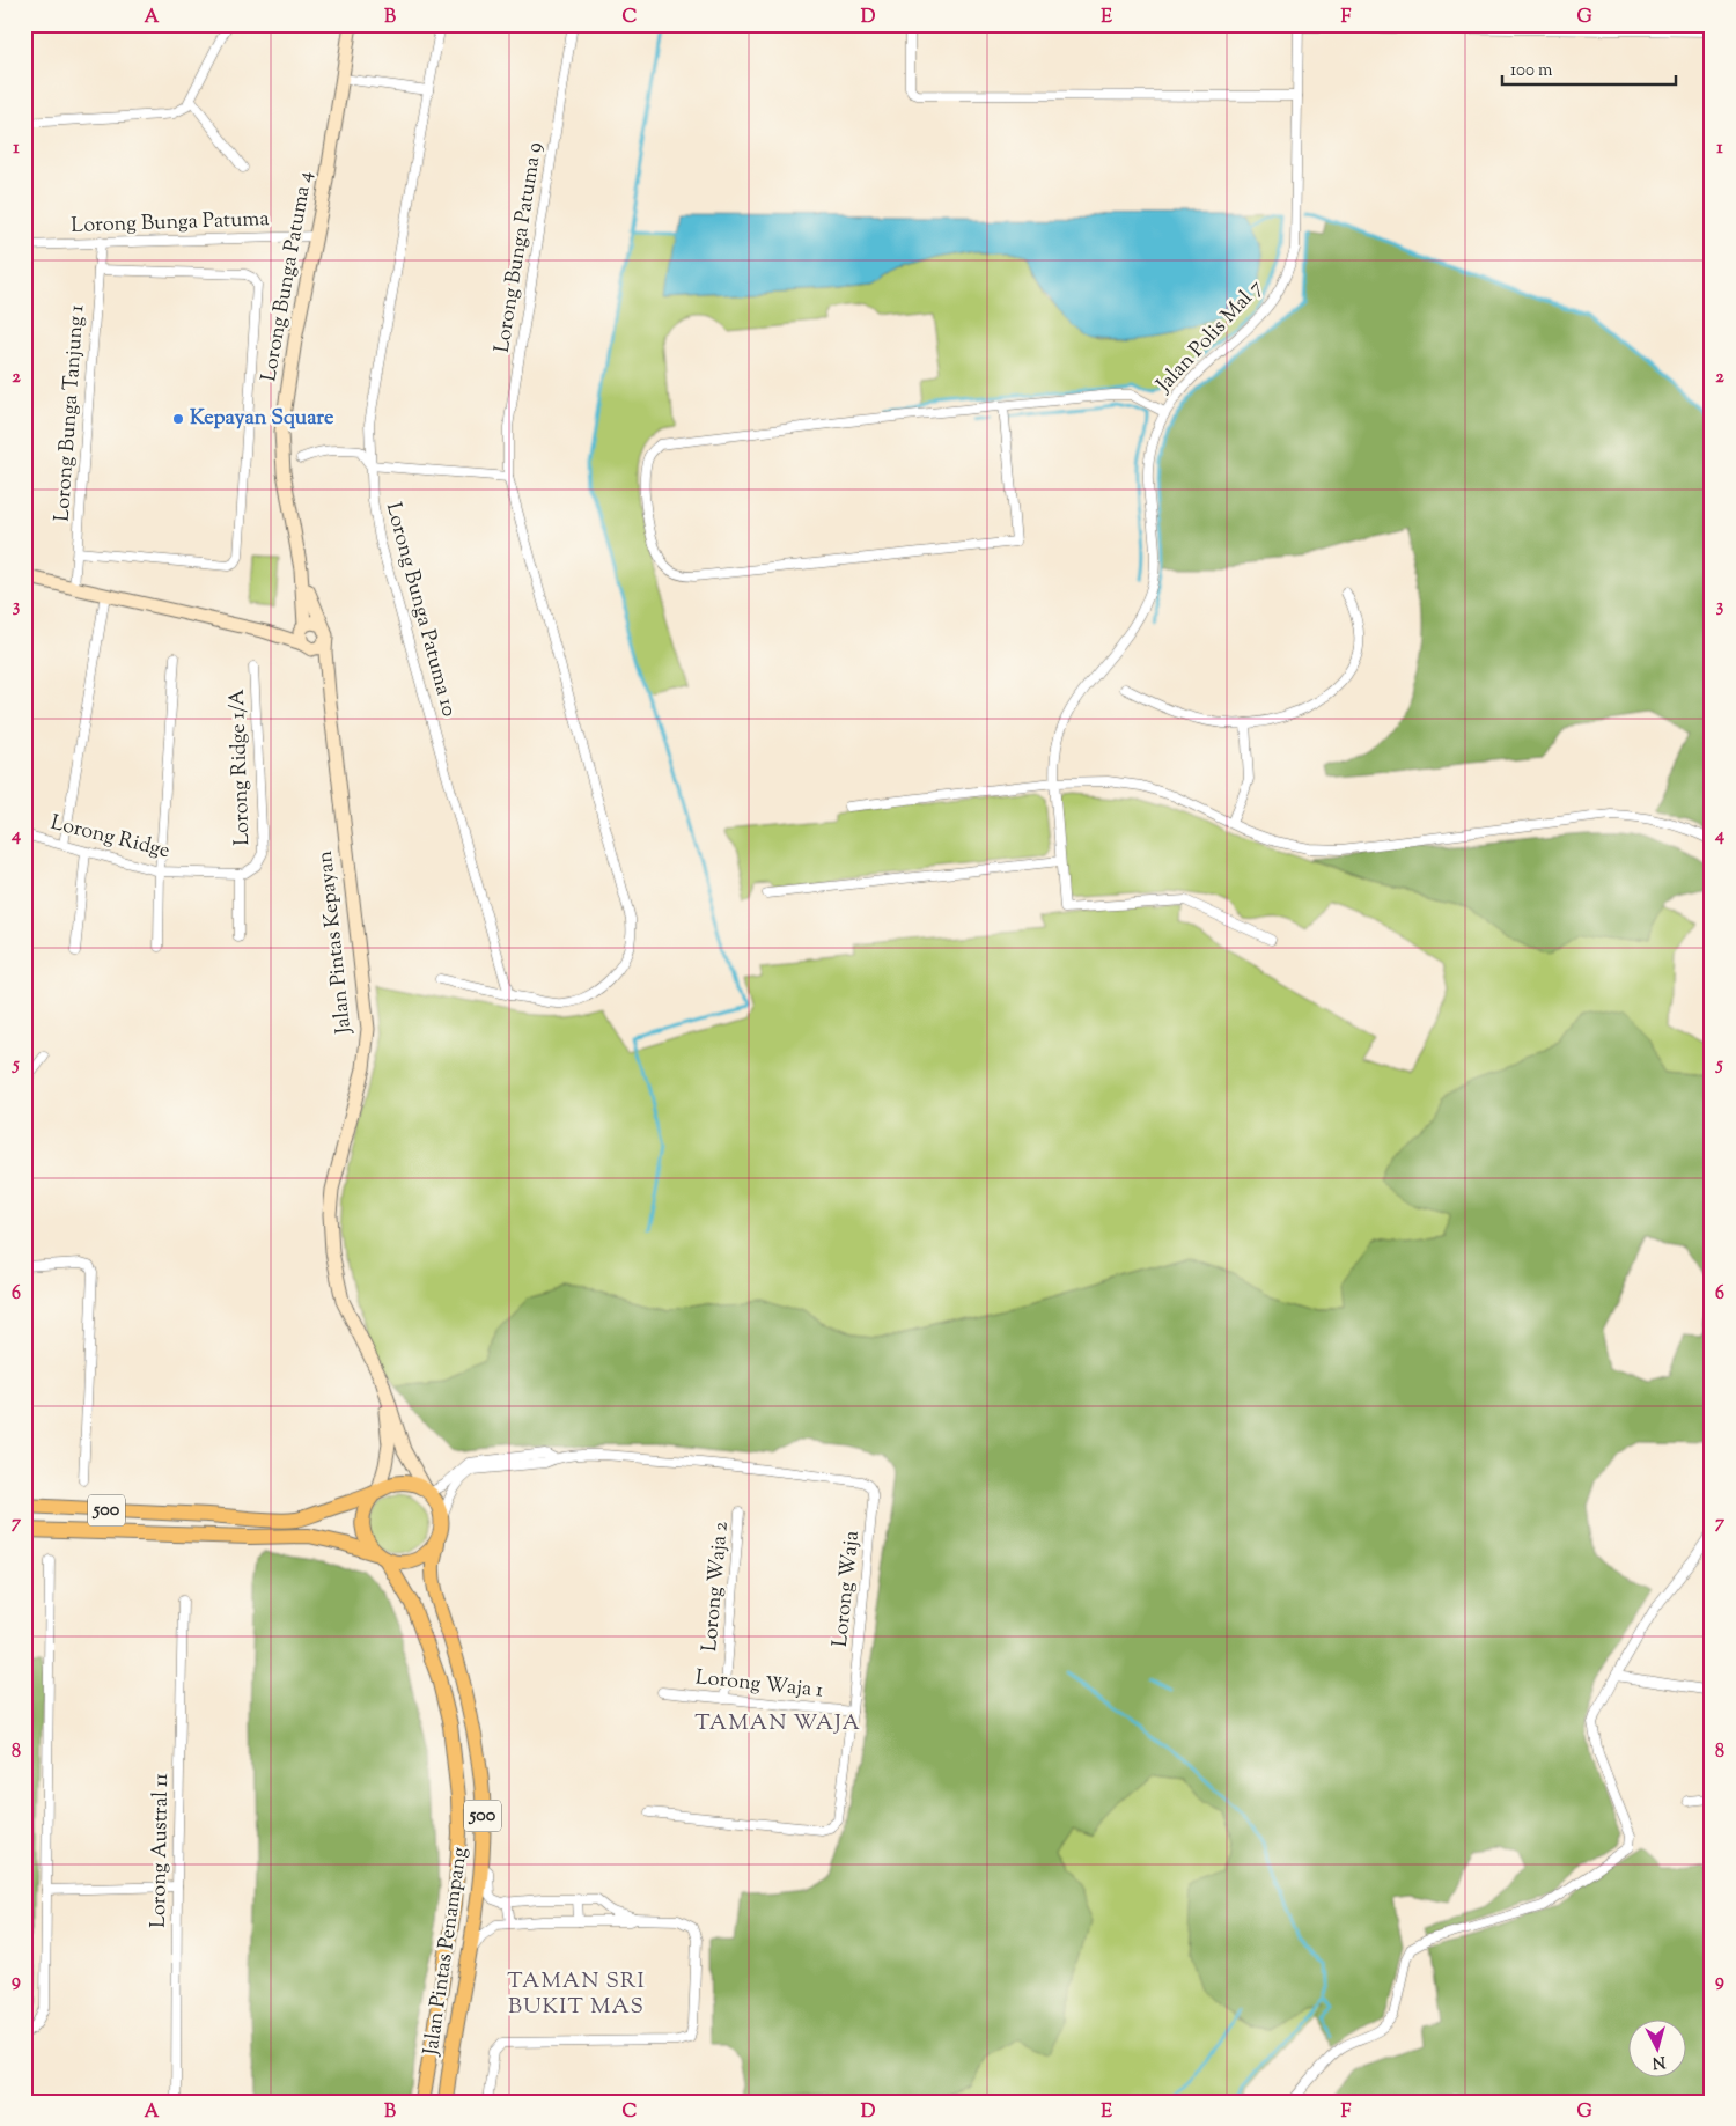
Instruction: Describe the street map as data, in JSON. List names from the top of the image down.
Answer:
{
  "streets": {
    "main road": ["500", "Jalan Pintas Penampang"],
    "street": [
      "Lorong Bunga Patuma",
      "Lorong Bunga Patuma 9",
      "Lorong Bunga Patuma 4",
      "Jalan Polis Mal 7",
      "Lorong Bunga Tanjung 1",
      "Lorong Bunga Patuma 10",
      "Lorong Ridge 1/A",
      "Lorong Ridge",
      "Jalan Pintas Kepayan",
      "Lorong Waja 2",
      "Lorong Waja",
      "Lorong Waja 1",
      "Lorong Austral 11"
    ]
  },
  "crossings": [
    ["Lorong Bunga Patuma", "Lorong Bunga Patuma 4"],
    ["Lorong Bunga Patuma", "Lorong Bunga Tanjung 1"],
    ["Lorong Bunga Patuma 9", "Lorong Bunga Patuma 10"],
    ["Lorong Ridge 1/A", "Lorong Ridge"],
    ["Jalan Pintas Kepayan", "500"],
    ["Jalan Pintas Kepayan", "Lorong Waja"],
    ["Jalan Pintas Kepayan", "Jalan Pintas Penampang"],
    ["500", "Lorong Waja"],
    ["500", "Jalan Pintas Penampang"],
    ["Lorong Waja 2", "Lorong Waja 1"],
    ["Lorong Waja", "Lorong Waja 1"],
    ["Lorong Waja", "Jalan Pintas Penampang"]
  ],
  "districts": ["TAMAN WAJA", "TAMAN SRI BUKIT MAS"],
  "places": ["Kepayan Square"],
  "scale_bar": "100 m",
  "north": "bottom",
  "grid": {
    "columns": [
      "A",
      "B",
      "C",
      "D",
      "E",
      "F",
      "G"
    ],
    "rows": [
      "1",
      "2",
      "3",
      "4",
      "5",
      "6",
      "7",
      "8",
      "9"
    ]
  }
}
